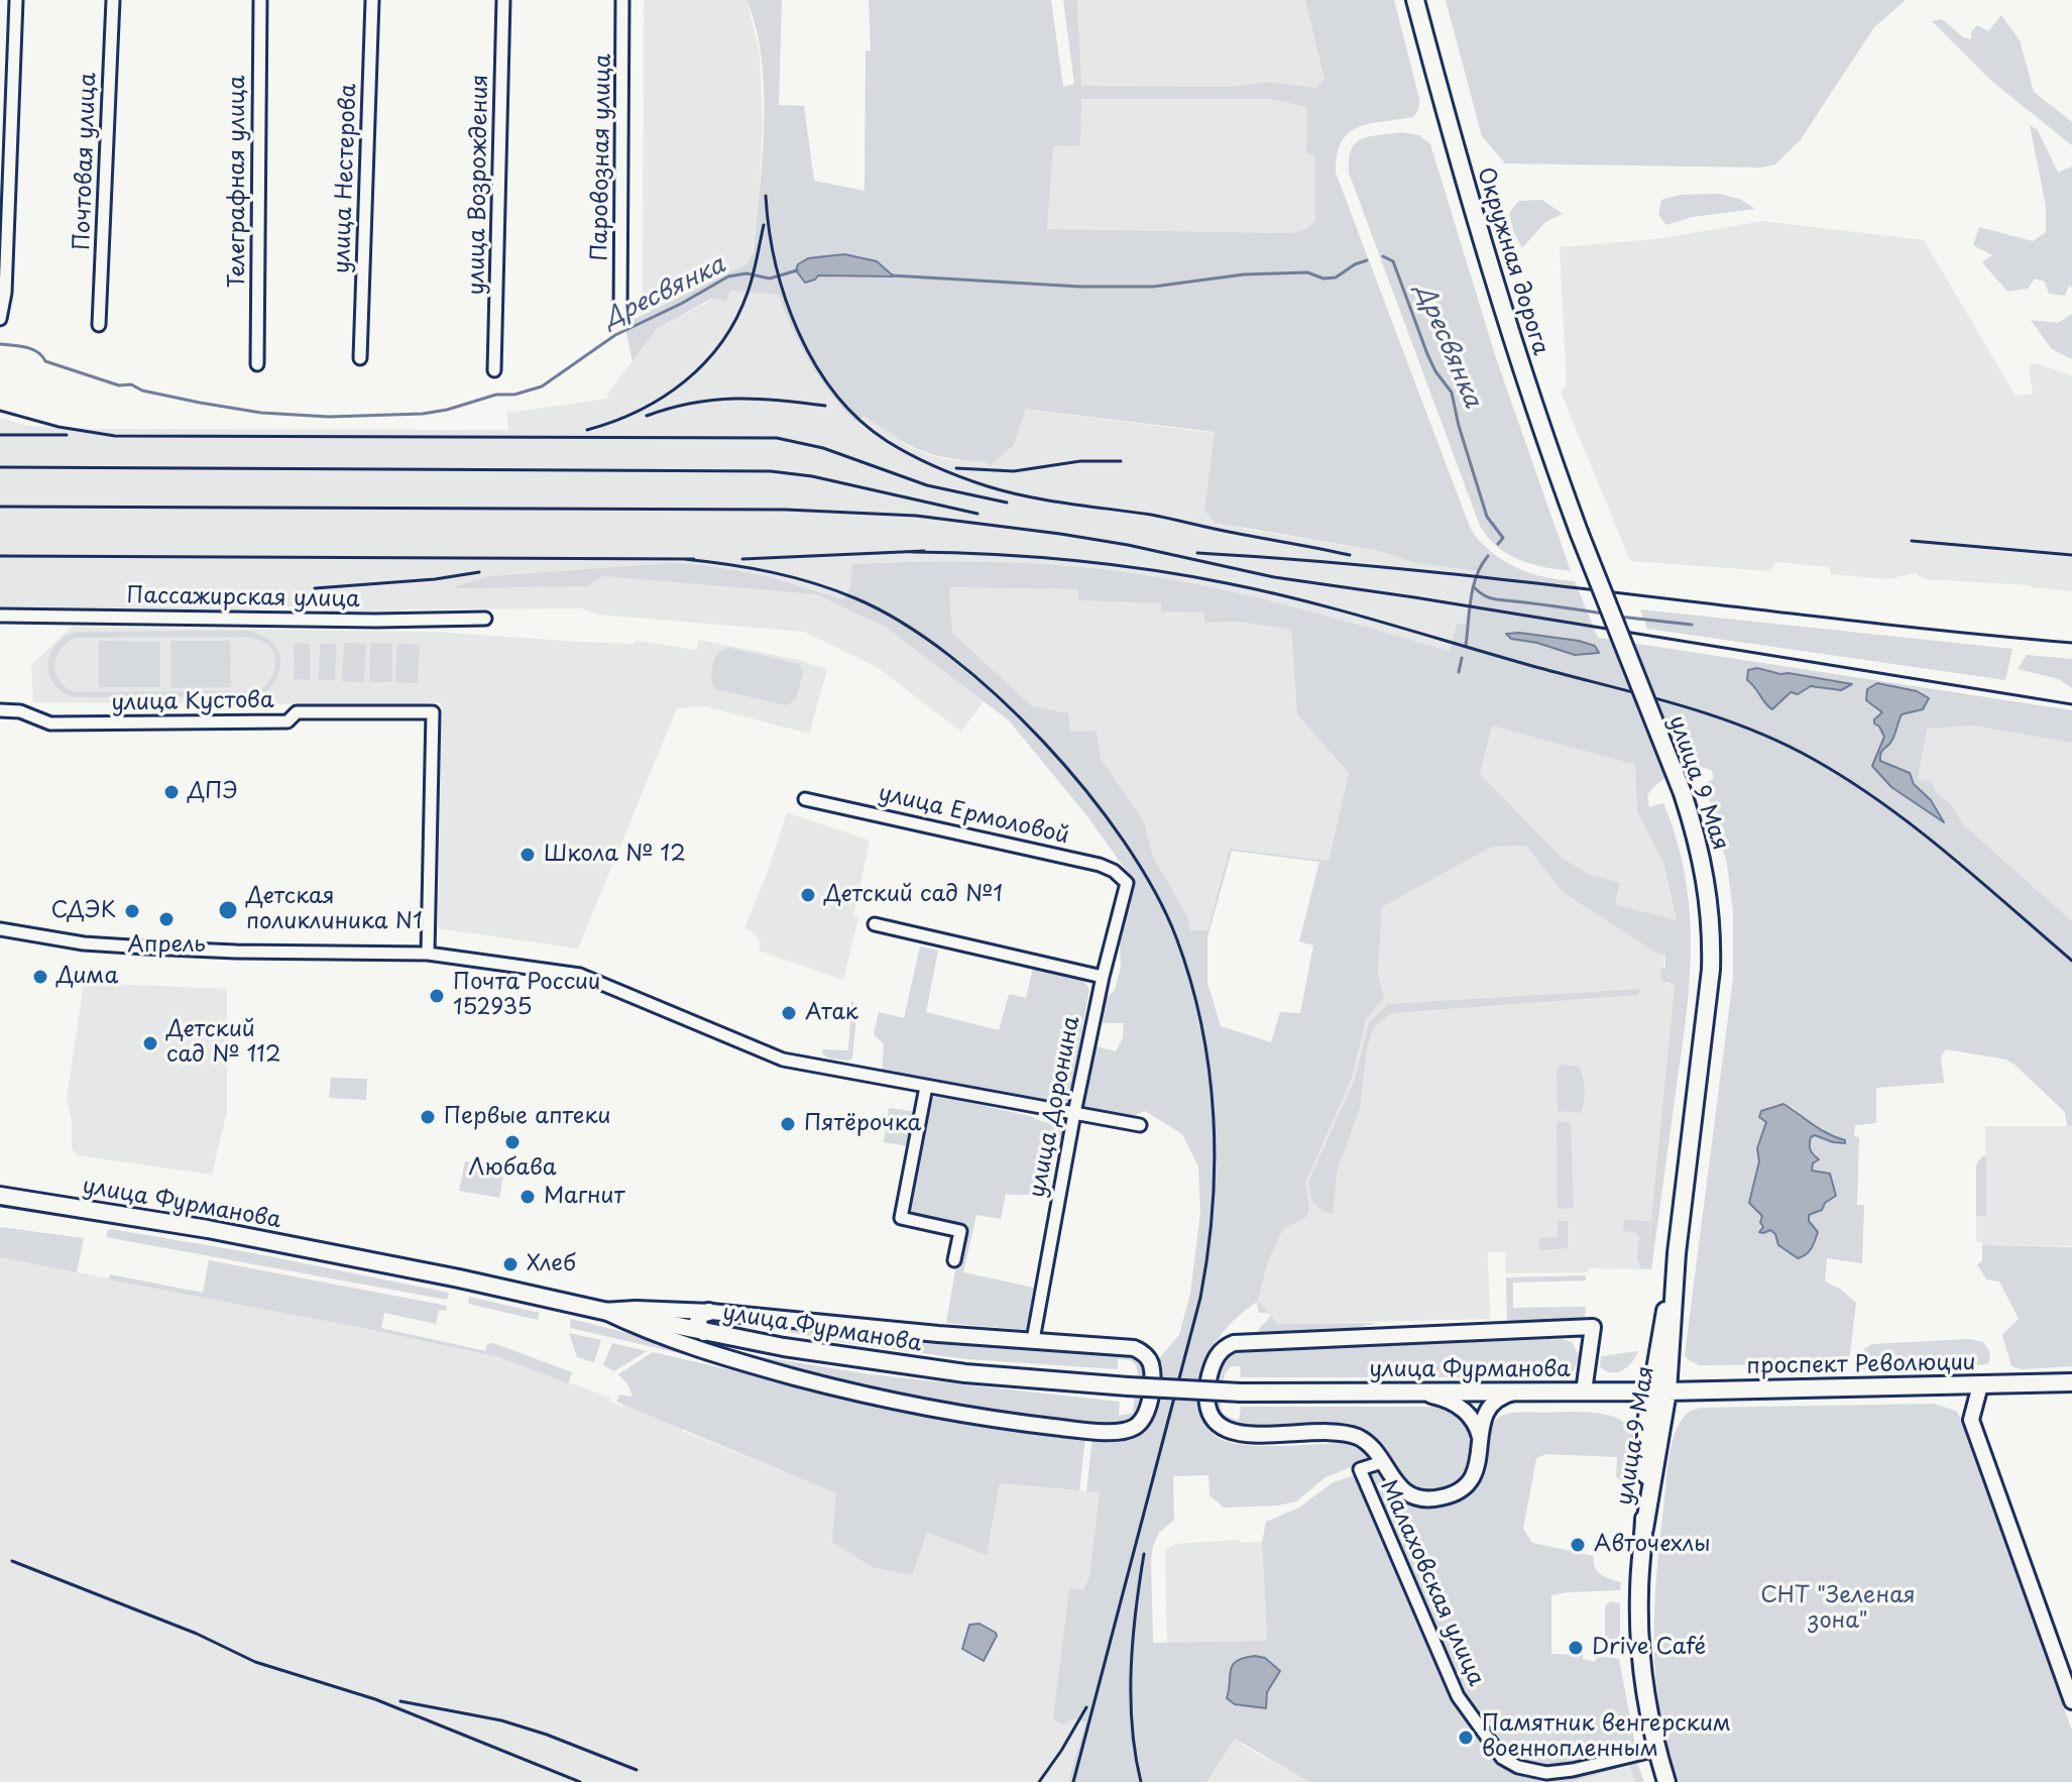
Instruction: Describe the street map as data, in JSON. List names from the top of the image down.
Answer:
{
  "streets": {
    "main road": [
      "Окружная дорога",
      "улица 9 Мая",
      "улица Фурманова",
      "проспект Революции"
    ],
    "street": [
      "Паровозная улица",
      "Почтовая улица",
      "улица Нестерова",
      "Телеграфная улица",
      "улица Возрождения",
      "Пассажирская улица",
      "улица Кустова",
      "улица Ермоловой",
      "улица Доронина",
      "Малаховская улица"
    ]
  },
  "crossings": [
    ["Окружная дорога", "улица 9 Мая"],
    ["улица 9 Мая", "улица Фурманова"],
    ["улица 9 Мая", "проспект Революции"],
    ["улица 9 Мая", "Малаховская улица"],
    ["улица Ермоловой", "улица Доронина"],
    ["улица Фурманова", "проспект Революции"]
  ],
  "water": ["Дресвянка"],
  "parks": ["СНТ \"Зеленая зона\""],
  "places": [
    "ДПЭ",
    "Школа № 12",
    "Детский сад №1",
    "Детская поликлиника N1",
    "СДЭК",
    "Апрель",
    "Дима",
    "Почта России 152935",
    "Атак",
    "Детский сад № 112",
    "Первые аптеки",
    "Пятёрочка",
    "Любава",
    "Магнит",
    "Хлеб",
    "Авточехлы",
    "Drive Café",
    "Памятник венгерским военнопленным"
  ]
}
